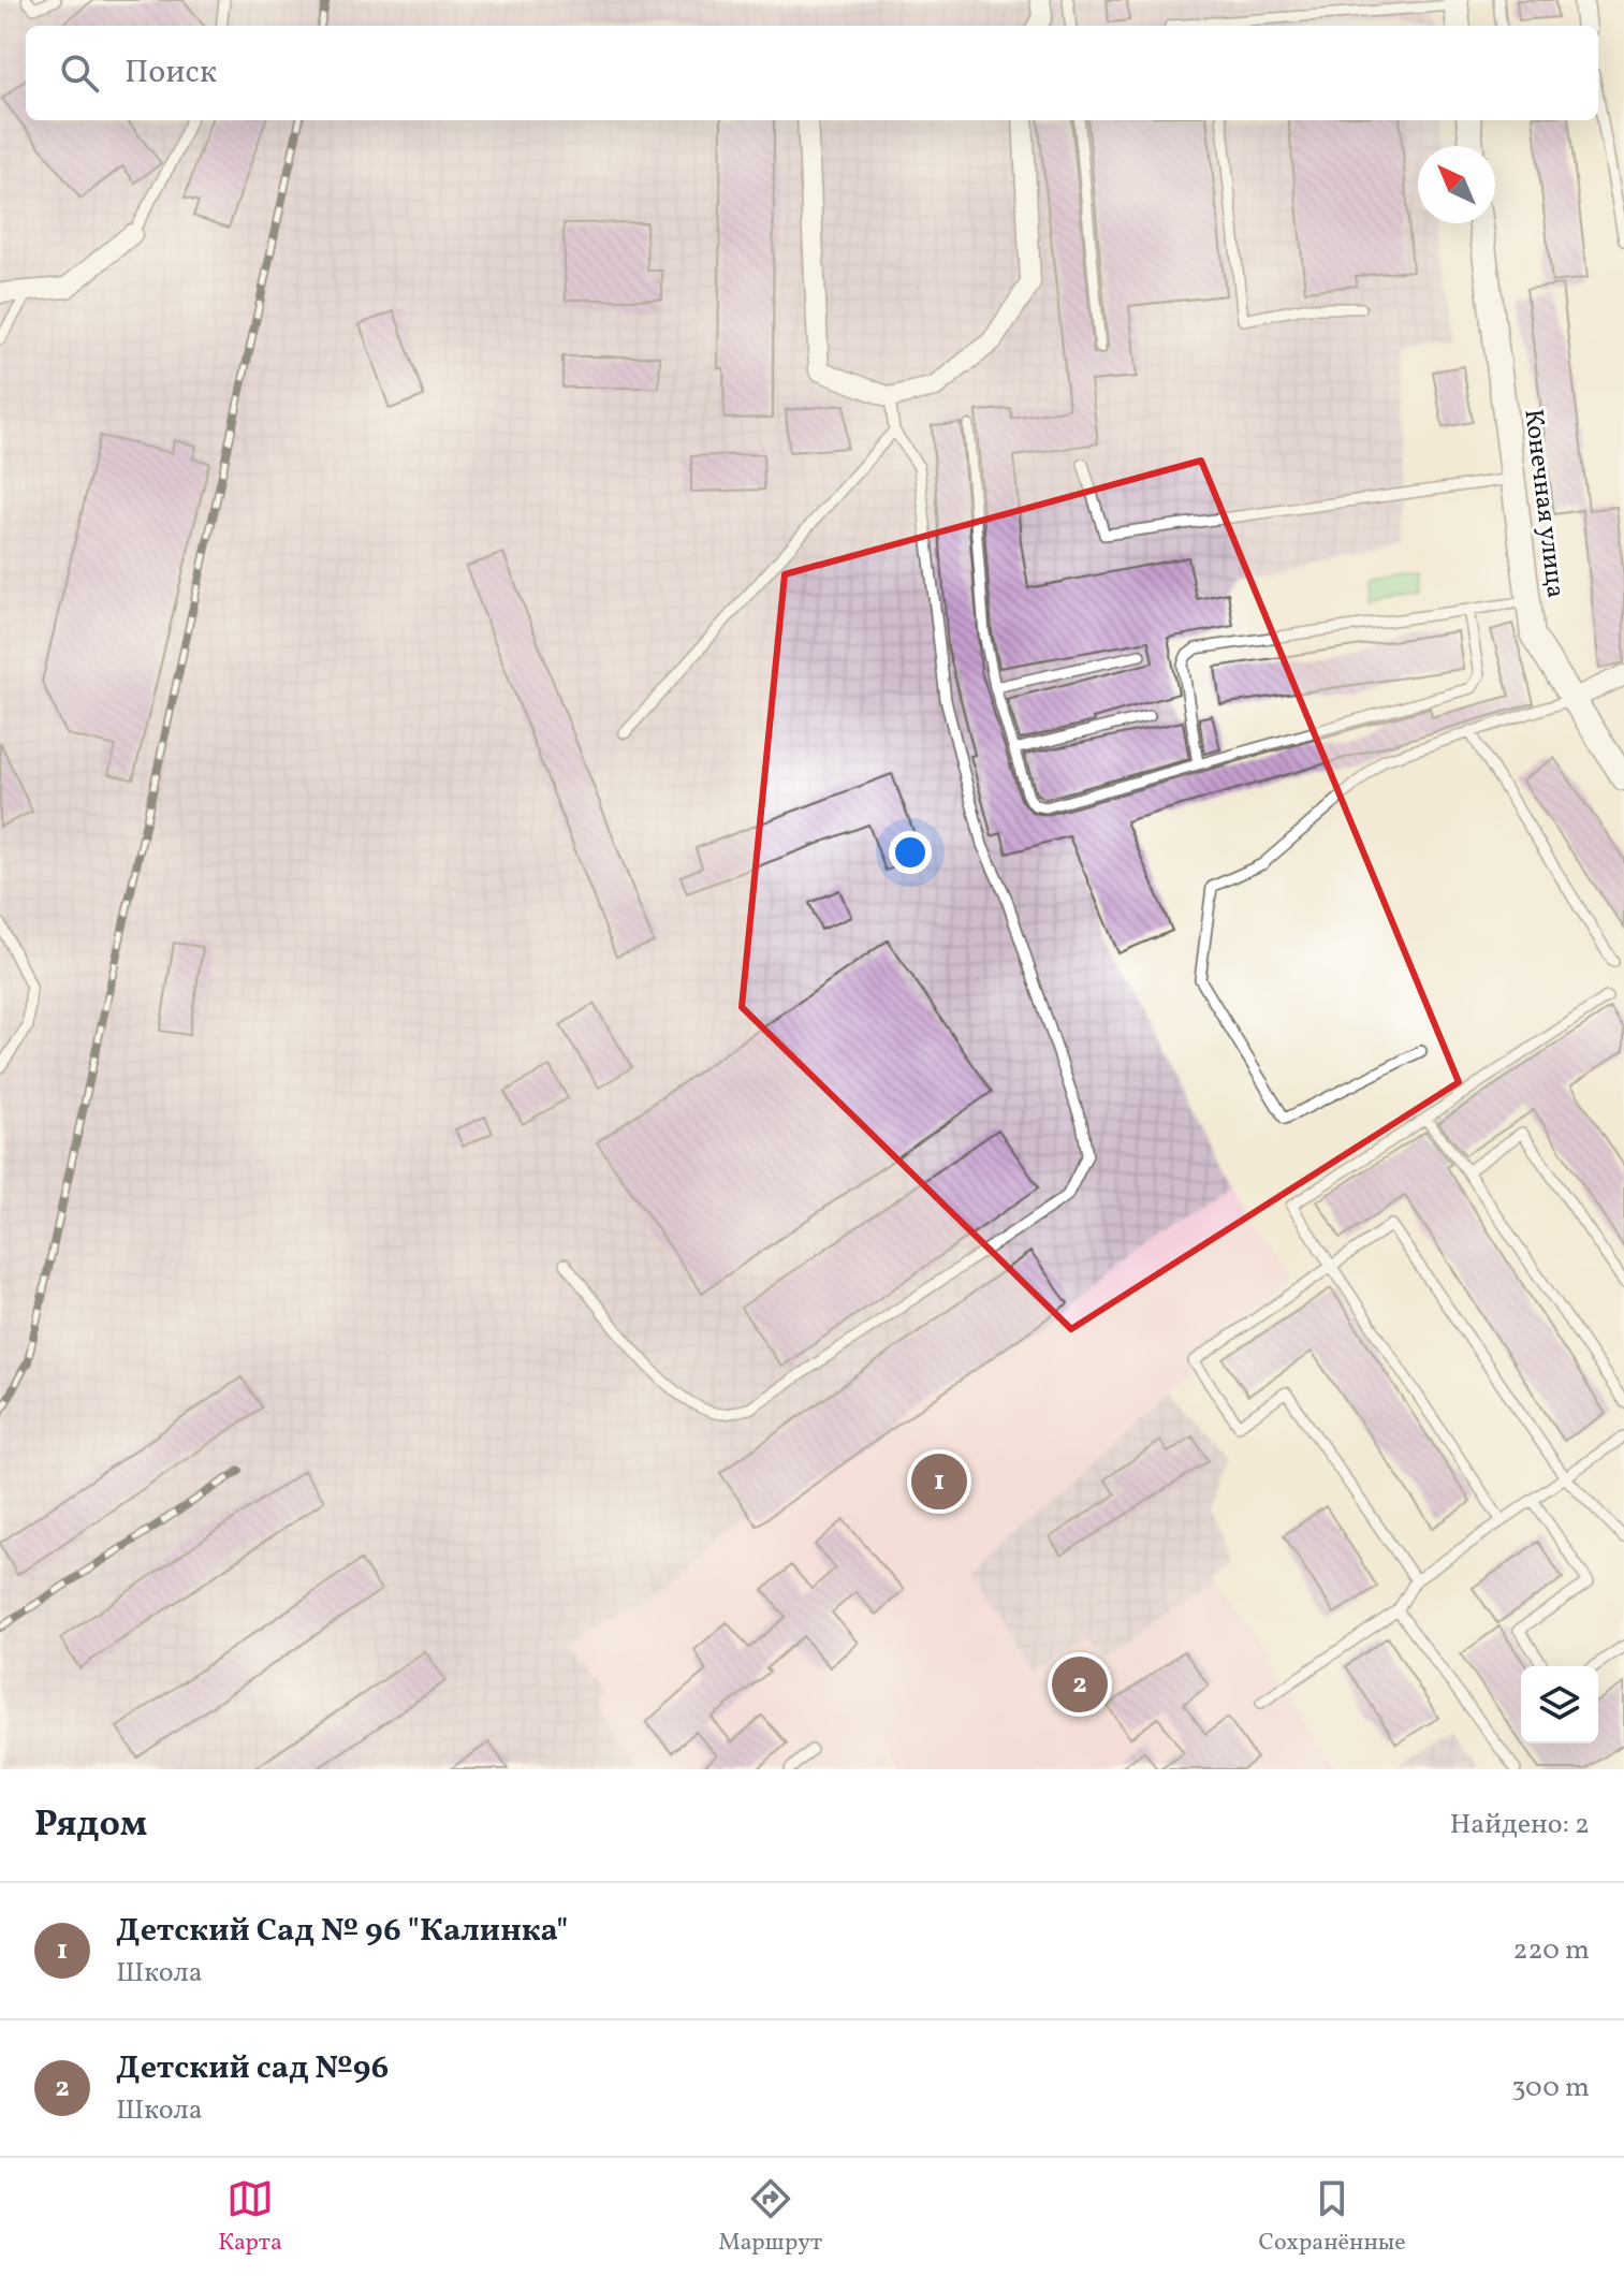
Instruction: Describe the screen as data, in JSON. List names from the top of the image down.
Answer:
{
  "streets": {
    "street": ["Конечная улица"]
  },
  "north": "top left",
  "page": {
    "search": "Поиск",
    "pins": ["1", "2"],
    "heading": ["Рядом", "Найдено: 2"],
    "list": [
      {
        "mark": "1",
        "name": "Детский Сад № 96 \"Калинка\"",
        "note": "Школа",
        "value": "220 m"
      },
      {
        "mark": "2",
        "name": "Детский сад №96",
        "note": "Школа",
        "value": "300 m"
      }
    ],
    "nav": ["Карта", "Маршрут", "Сохранённые"]
  }
}
